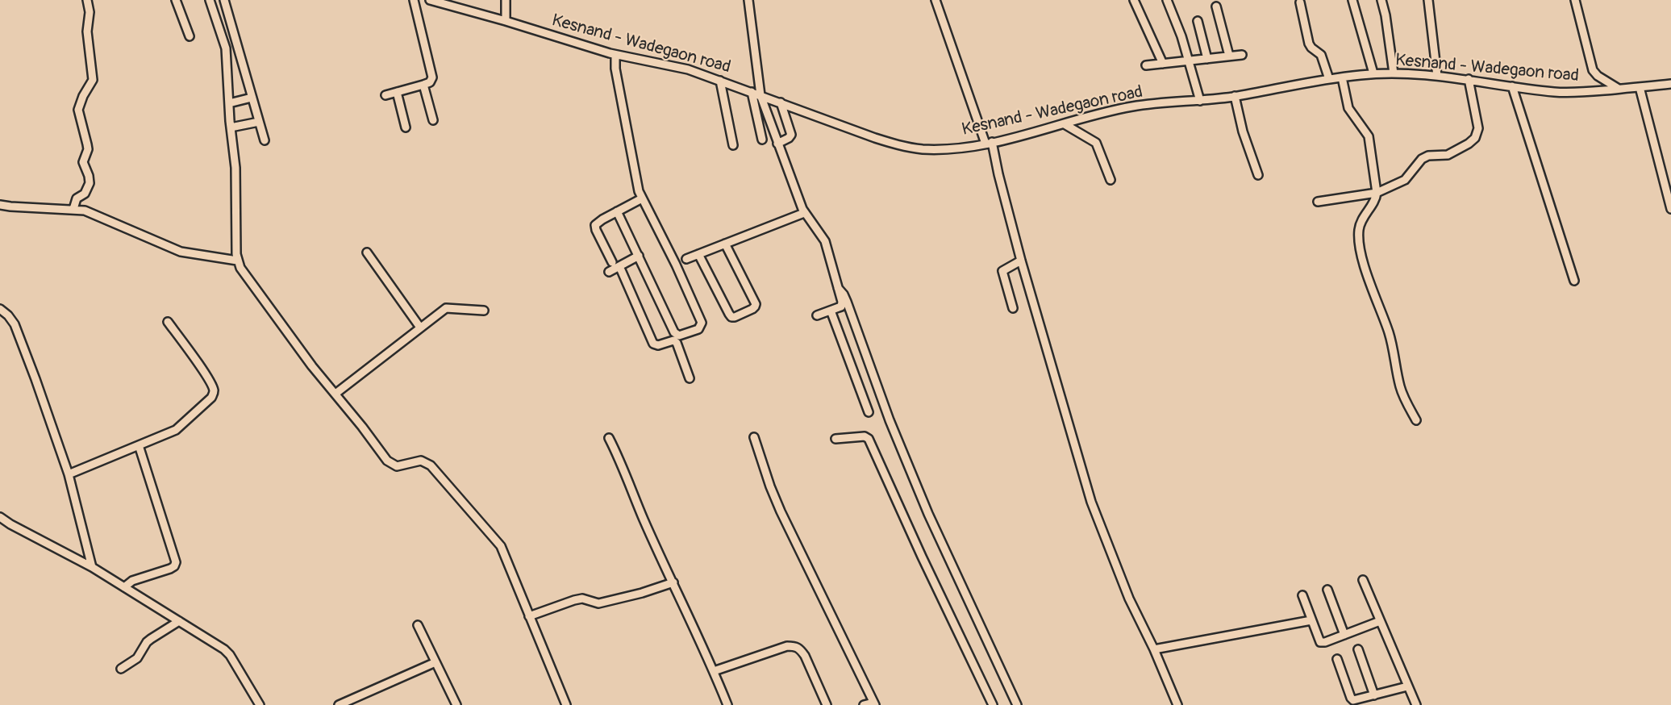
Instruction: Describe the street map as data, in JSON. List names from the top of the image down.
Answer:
{
  "streets": {
    "street": ["Kesnand - Wadegaon road"]
  }
}
